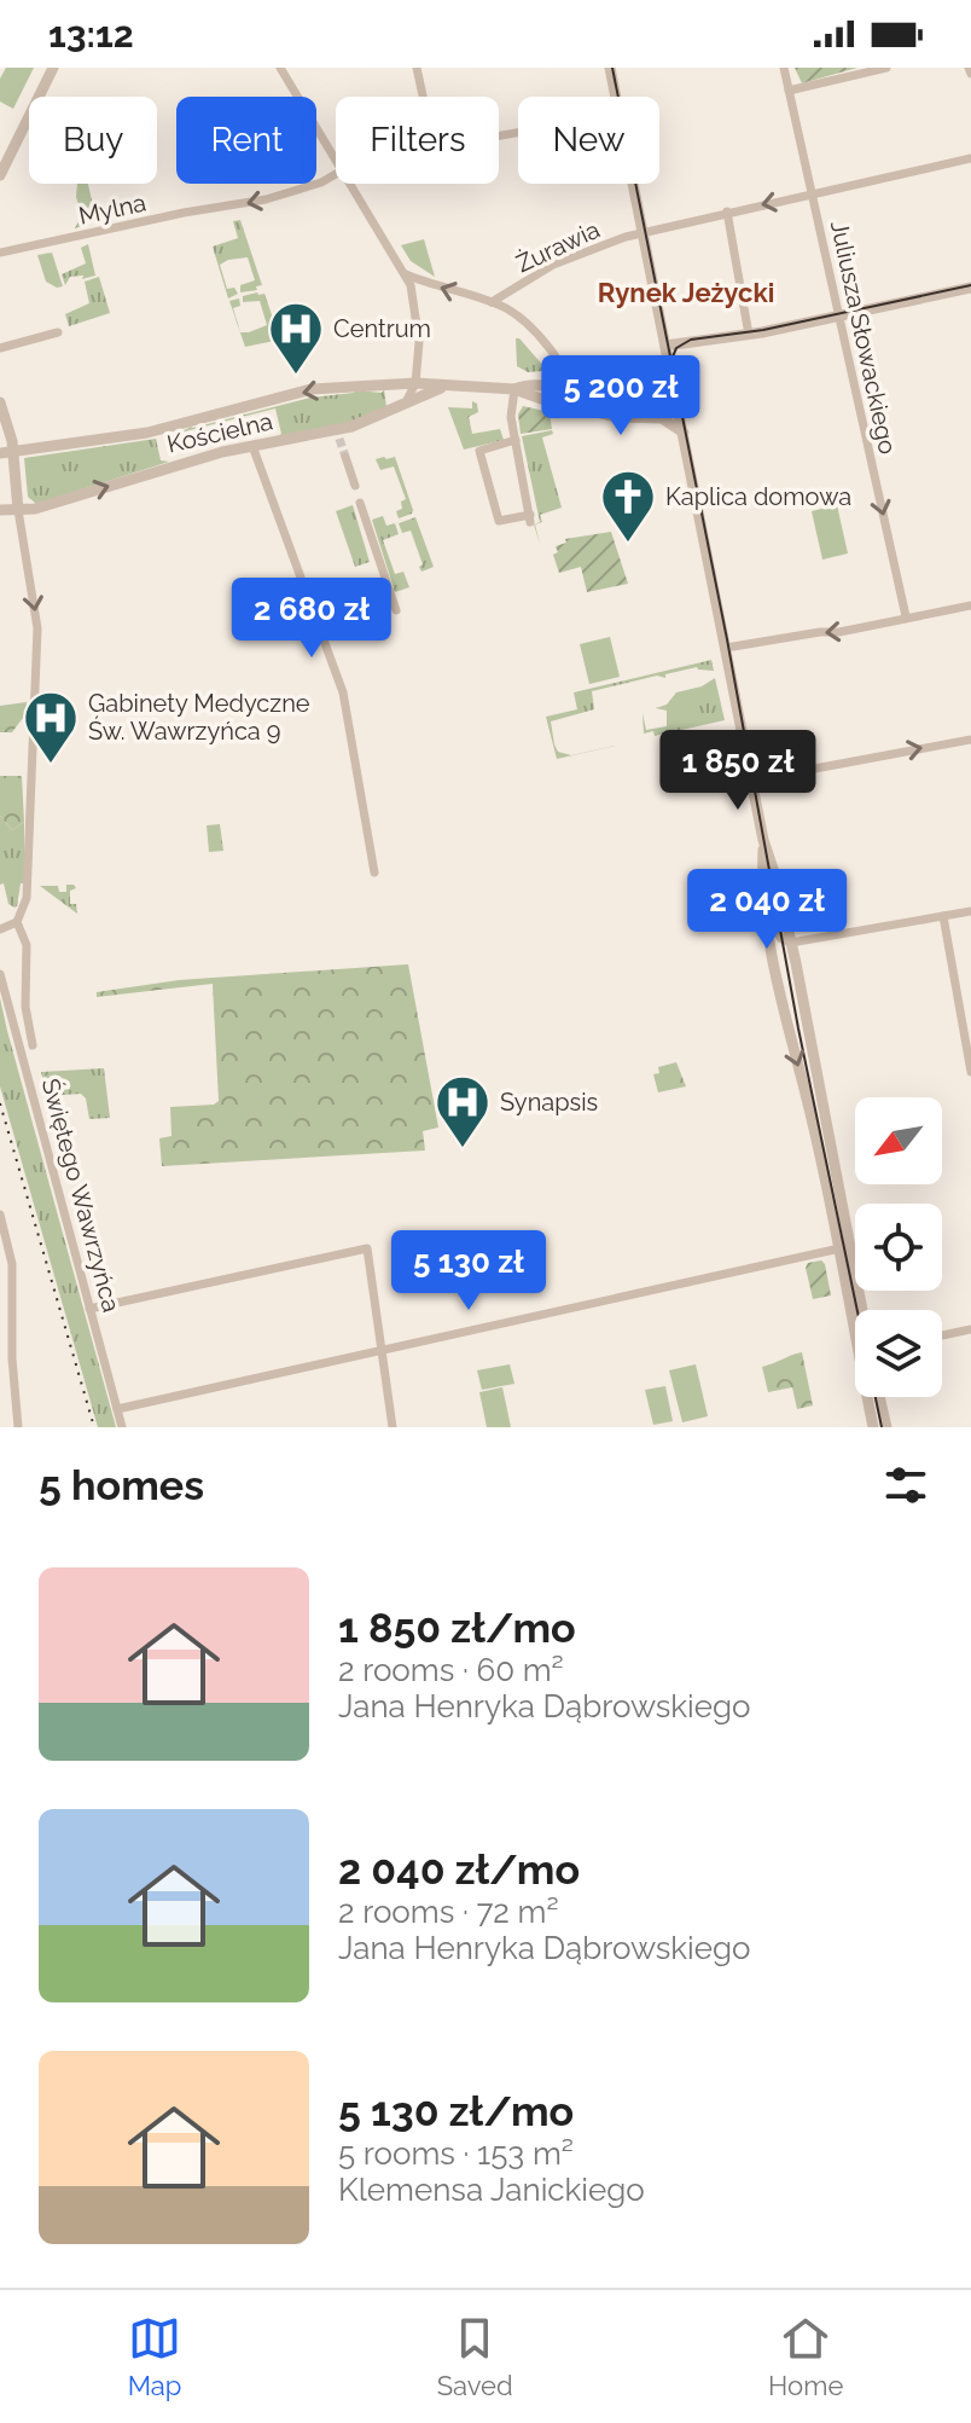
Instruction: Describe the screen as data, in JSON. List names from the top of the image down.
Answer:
{
  "streets": {
    "street": [
      "Mylna",
      "Żurawia",
      "Juliusza Słowackiego",
      "Kościelna",
      "Świętego Wawrzyńca"
    ]
  },
  "crossings": [
    ["Żurawia", "Juliusza Słowackiego"],
    ["Kościelna", "Świętego Wawrzyńca"]
  ],
  "one_way": ["Mylna", "Juliusza Słowackiego", "Świętego Wawrzyńca"],
  "districts": ["Rynek Jeżycki"],
  "places": {
    "hospital": ["Centrum", "Gabinety Medyczne Św. Wawrzyńca 9", "Synapsis"],
    "church": ["Kaplica domowa"]
  },
  "north": "bottom left",
  "page": {
    "status": "13:12",
    "chip": [
      "Buy",
      "Rent",
      "Filters",
      "New"
    ],
    "price": [
      "5 200 zł",
      "2 680 zł",
      "1 850 zł",
      "2 040 zł",
      "5 130 zł"
    ],
    "heading": "5 homes",
    "list": [
      {
        "name": "1 850 zł/mo",
        "note": "2 rooms · 60 m² · Jana Henryka Dąbrowskiego"
      },
      {
        "name": "2 040 zł/mo",
        "note": "2 rooms · 72 m² · Jana Henryka Dąbrowskiego"
      },
      {
        "name": "5 130 zł/mo",
        "note": "5 rooms · 153 m² · Klemensa Janickiego"
      }
    ],
    "tabs": ["Map", "Saved", "Home"]
  }
}
